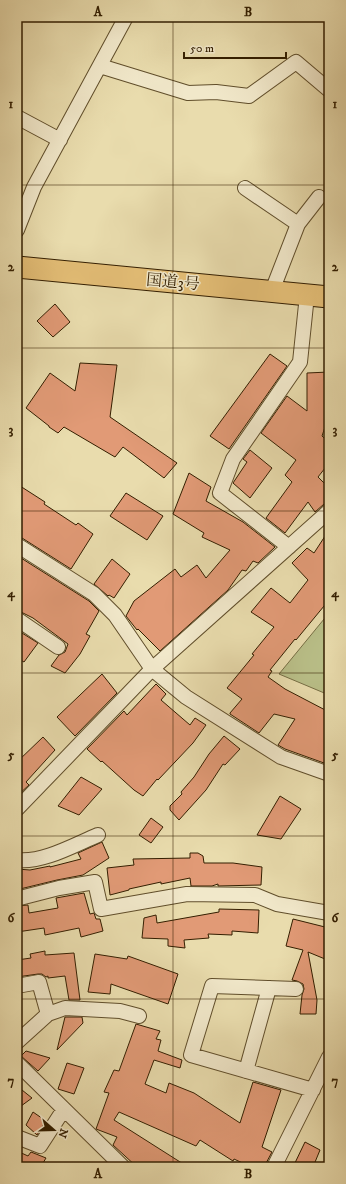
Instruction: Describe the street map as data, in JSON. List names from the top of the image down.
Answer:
{
  "streets": {
    "highway": ["国道3号"]
  },
  "scale_bar": "50 m",
  "north": "right",
  "grid": {
    "columns": ["A", "B"],
    "rows": [
      "1",
      "2",
      "3",
      "4",
      "5",
      "6",
      "7"
    ]
  }
}
